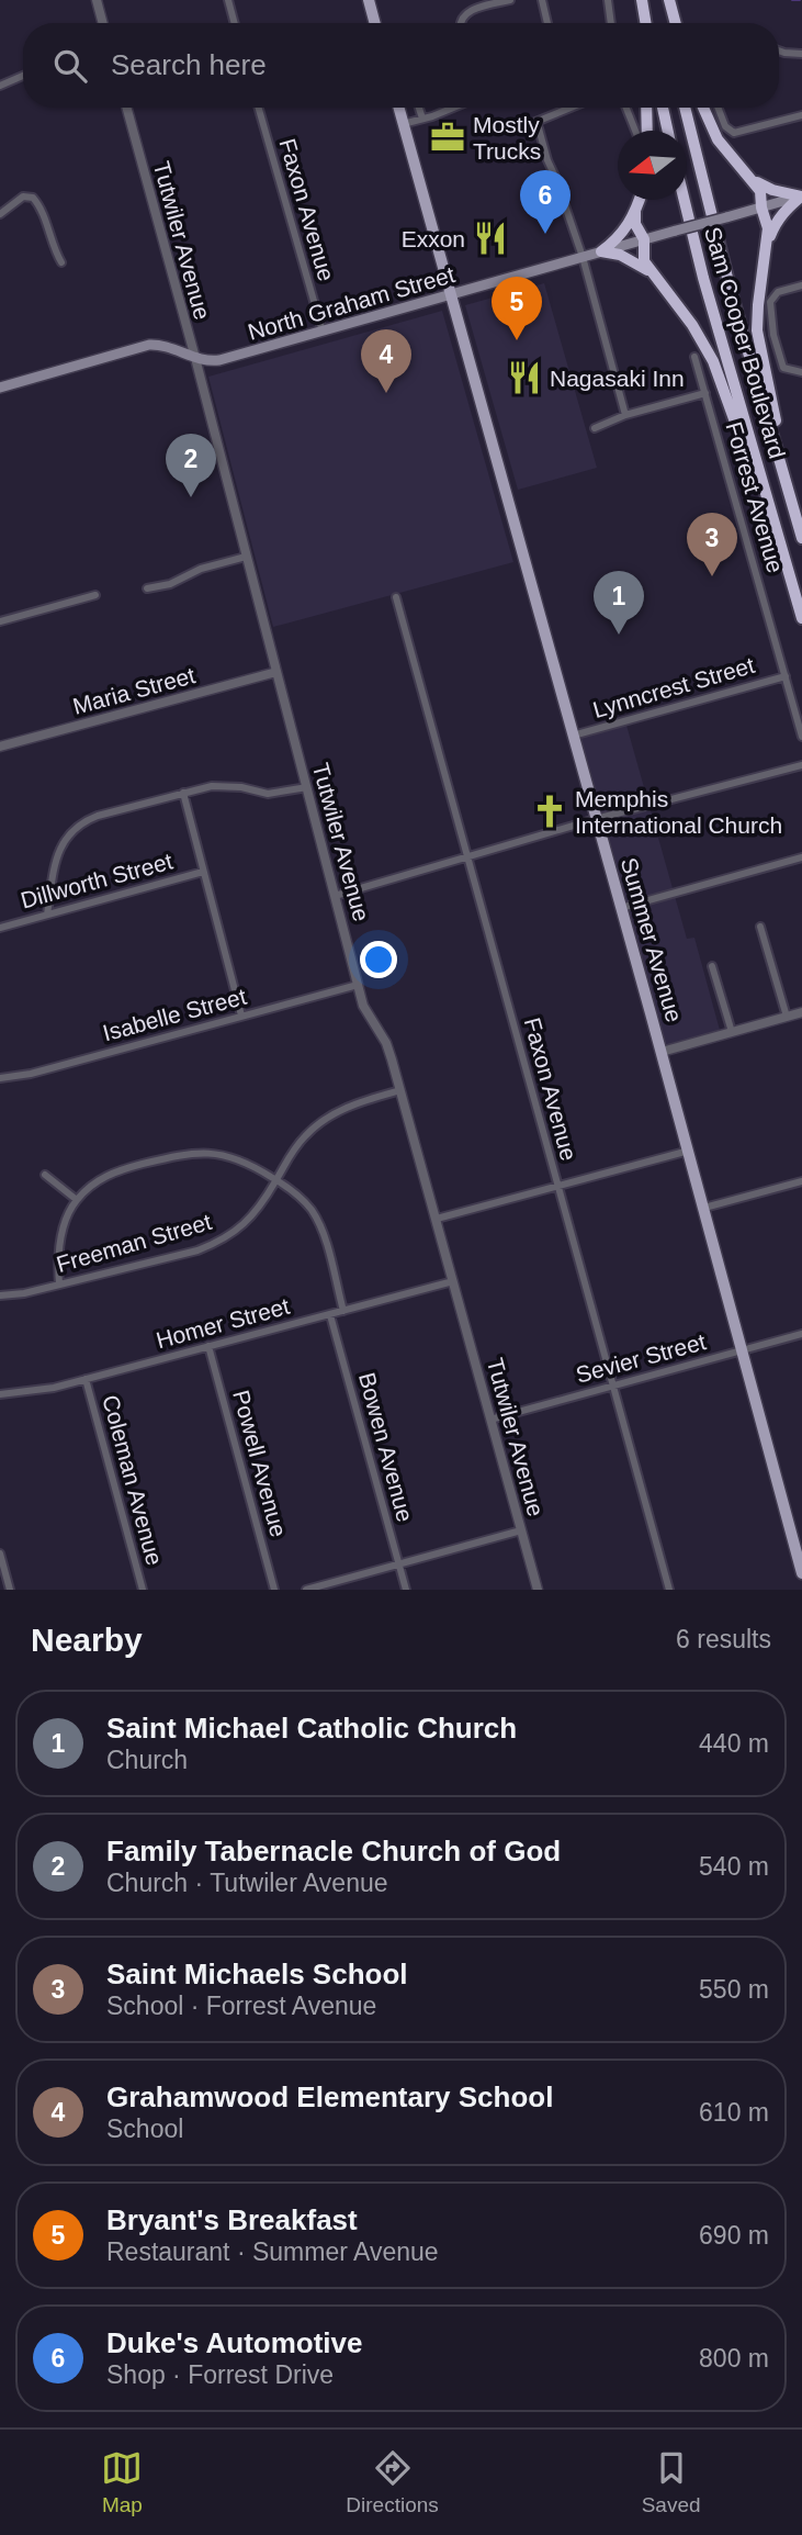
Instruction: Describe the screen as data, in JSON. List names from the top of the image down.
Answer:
{
  "streets": {
    "highway": ["Sam Cooper Boulevard"],
    "main road": ["North Graham Street", "Summer Avenue"],
    "street": [
      "Faxon Avenue",
      "Tutwiler Avenue",
      "Forrest Avenue",
      "Lynncrest Street",
      "Maria Street",
      "Dillworth Street",
      "Isabelle Street",
      "Freeman Street",
      "Homer Street",
      "Sevier Street",
      "Bowen Avenue",
      "Powell Avenue",
      "Coleman Avenue"
    ]
  },
  "crossings": [
    ["Faxon Avenue", "North Graham Street"],
    ["Faxon Avenue", "Sevier Street"],
    ["Tutwiler Avenue", "North Graham Street"],
    ["Tutwiler Avenue", "Maria Street"],
    ["Tutwiler Avenue", "Isabelle Street"],
    ["Tutwiler Avenue", "Freeman Street"],
    ["Tutwiler Avenue", "Homer Street"],
    ["Tutwiler Avenue", "Sevier Street"],
    ["North Graham Street", "Summer Avenue"],
    ["Forrest Avenue", "Lynncrest Street"],
    ["Lynncrest Street", "Summer Avenue"],
    ["Summer Avenue", "Sevier Street"],
    ["Homer Street", "Bowen Avenue"],
    ["Homer Street", "Powell Avenue"],
    ["Homer Street", "Coleman Avenue"]
  ],
  "places": {
    "office": ["Mostly Trucks"],
    "restaurant": ["Exxon", "Nagasaki Inn"],
    "church": ["Memphis International Church"]
  },
  "north": "left",
  "page": {
    "search": "Search here",
    "pins": [
      "6",
      "5",
      "4",
      "2",
      "3",
      "1"
    ],
    "heading": ["Nearby", "6 results"],
    "list": [
      {
        "mark": "1",
        "name": "Saint Michael Catholic Church",
        "note": "Church",
        "value": "440 m"
      },
      {
        "mark": "2",
        "name": "Family Tabernacle Church of God",
        "note": "Church · Tutwiler Avenue",
        "value": "540 m"
      },
      {
        "mark": "3",
        "name": "Saint Michaels School",
        "note": "School · Forrest Avenue",
        "value": "550 m"
      },
      {
        "mark": "4",
        "name": "Grahamwood Elementary School",
        "note": "School",
        "value": "610 m"
      },
      {
        "mark": "5",
        "name": "Bryant's Breakfast",
        "note": "Restaurant · Summer Avenue",
        "value": "690 m"
      },
      {
        "mark": "6",
        "name": "Duke's Automotive",
        "note": "Shop · Forrest Drive",
        "value": "800 m"
      }
    ],
    "nav": ["Map", "Directions", "Saved"]
  }
}
